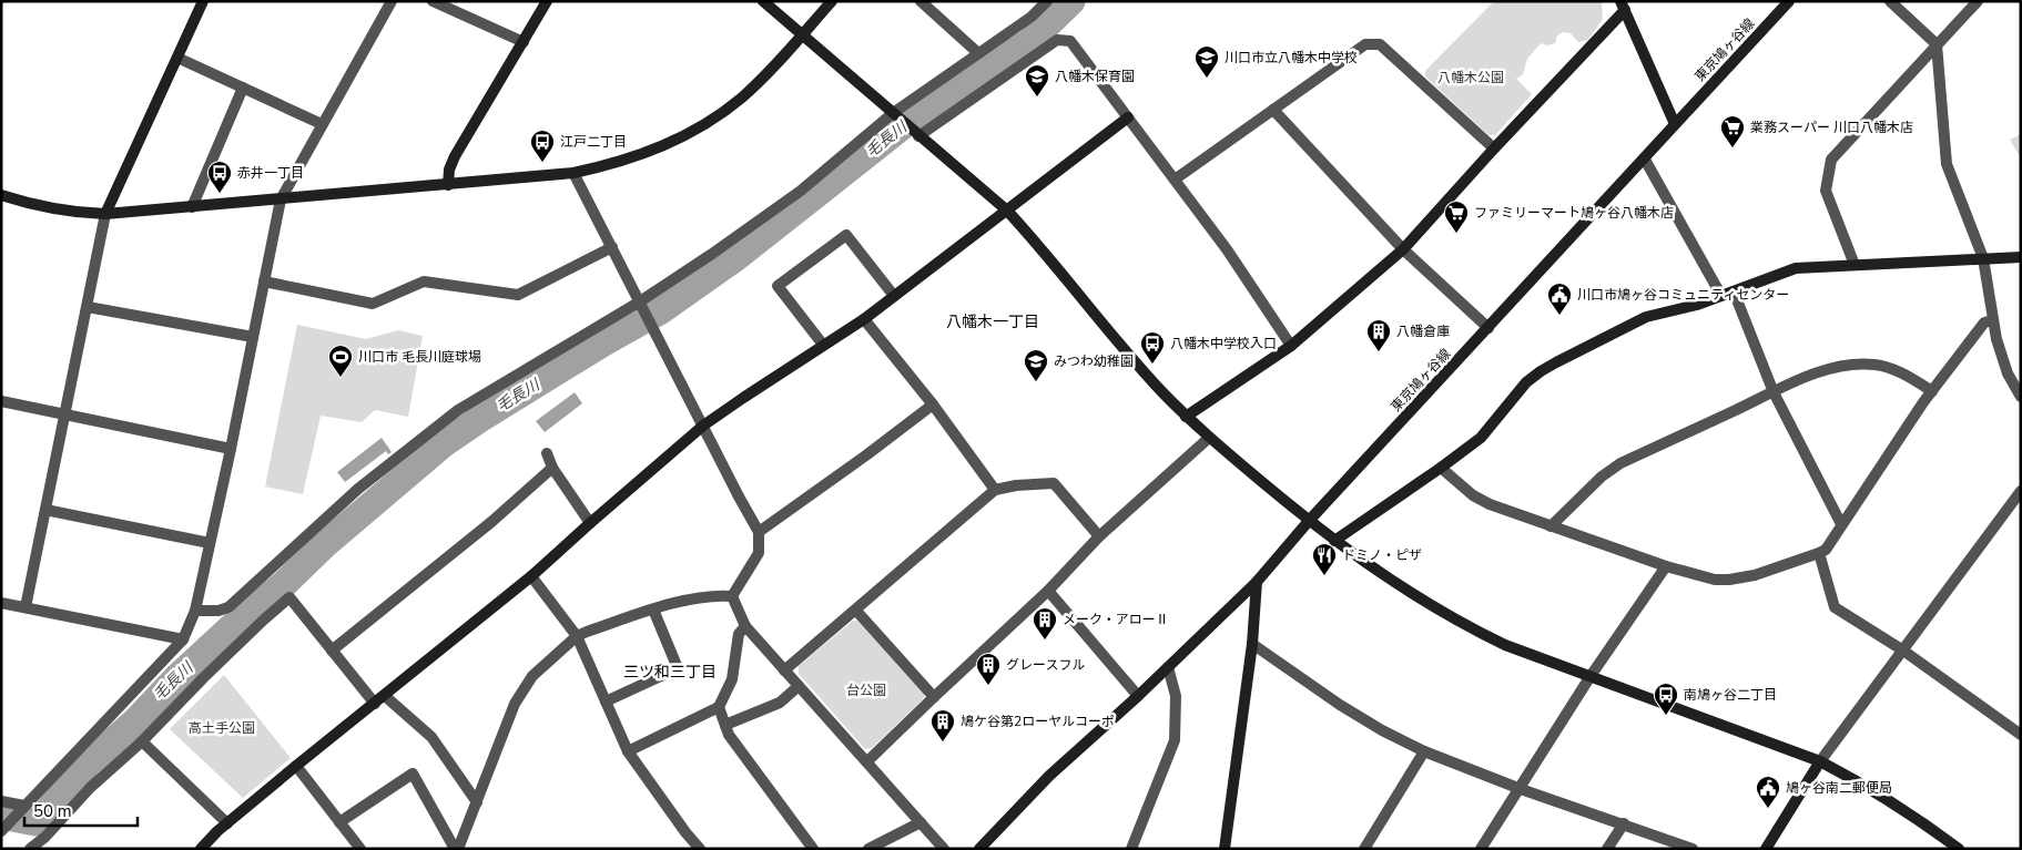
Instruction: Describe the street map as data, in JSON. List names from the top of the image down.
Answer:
{
  "streets": {
    "street": ["東京鳩ヶ谷線"]
  },
  "districts": ["八幡木一丁目", "三ツ和三丁目"],
  "water": ["毛長川"],
  "parks": ["八幡木公園", "台公園", "高土手公園"],
  "places": {
    "school or university": ["川口市立八幡木中学校", "八幡木保育園", "みつわ幼稚園"],
    "supermarket": ["業務スーパー 川口八幡木店", "ファミリーマート鳩ヶ谷八幡木店"],
    "bus stop": [
      "江戸二丁目",
      "赤井一丁目",
      "八幡木中学校入口",
      "南鳩ヶ谷二丁目"
    ],
    "public building": ["川口市鳩ヶ谷コミュニティセンター", "鳩ヶ谷南二郵便局"],
    "building": [
      "八幡倉庫",
      "メーク・アローⅡ",
      "グレースフル",
      "鳩ケ谷第2ローヤルコーポ"
    ],
    "sports": ["川口市 毛長川庭球場"],
    "restaurant": ["ドミノ・ピザ"]
  },
  "scale_bar": "50 m"
}
